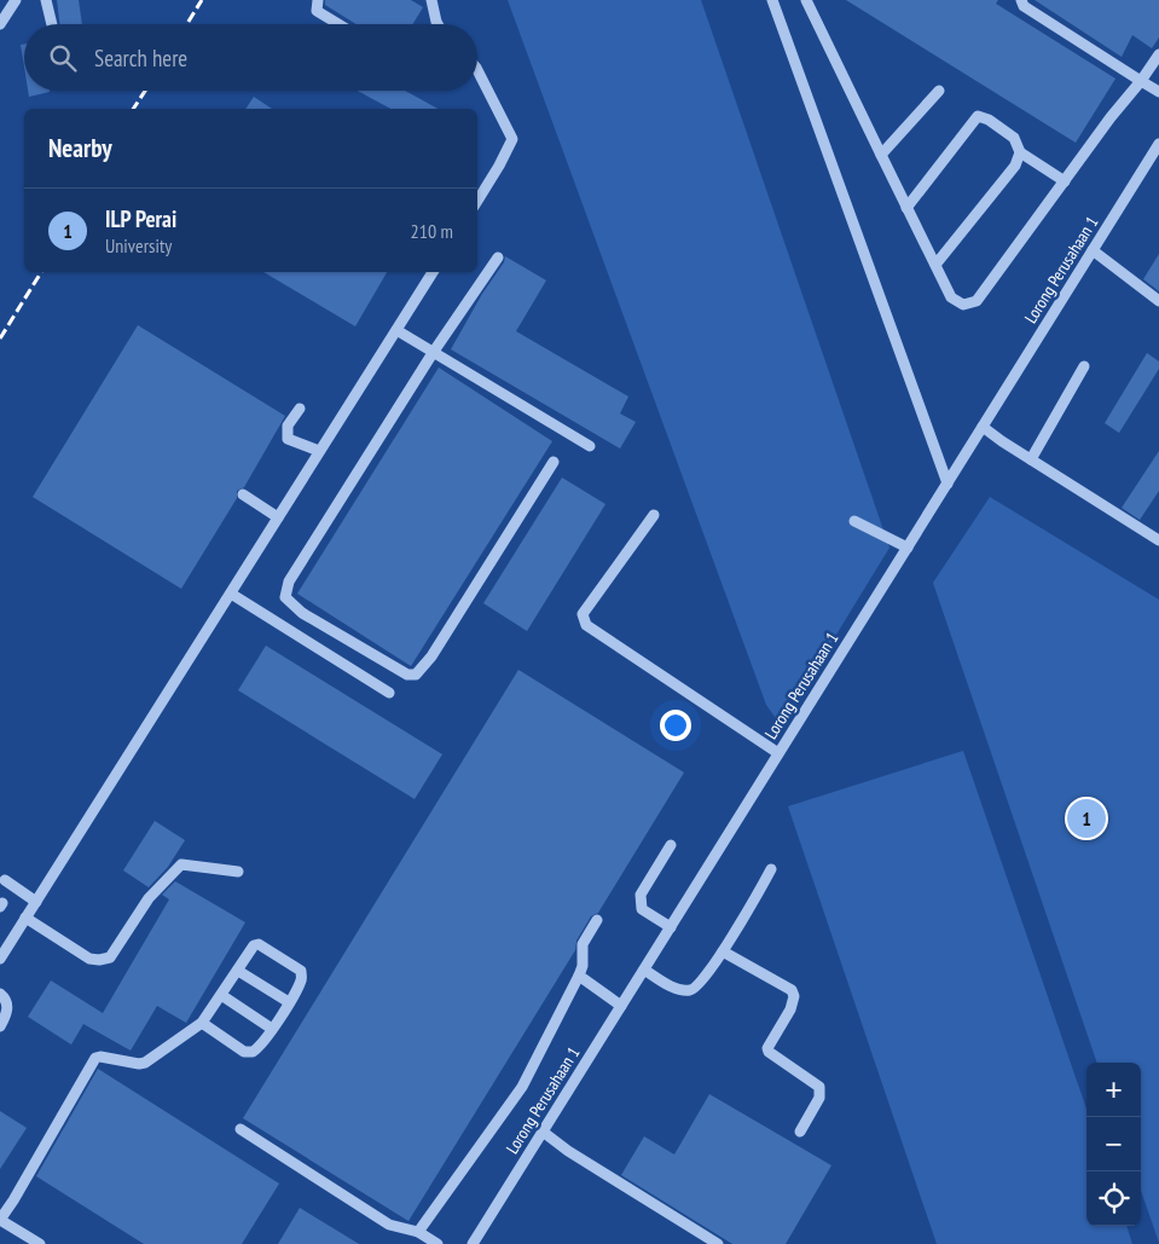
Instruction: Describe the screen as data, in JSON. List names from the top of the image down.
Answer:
{
  "streets": {
    "street": ["Lorong Perusahaan 1"]
  },
  "page": {
    "search": "Search here",
    "heading": "Nearby",
    "list": [
      {
        "mark": "1",
        "name": "ILP Perai",
        "note": "University",
        "value": "210 m"
      }
    ],
    "pins": "1",
    "map_buttons": ["+", "−"]
  }
}
